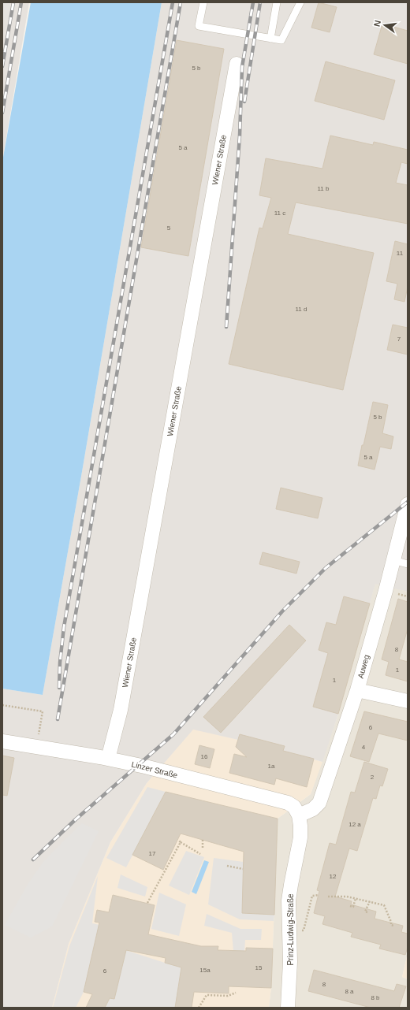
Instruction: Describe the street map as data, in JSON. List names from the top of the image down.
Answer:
{
  "streets": {
    "street": [
      "Wiener Straße",
      "Auweg",
      "Linzer Straße",
      "Prinz-Ludwig-Straße"
    ]
  },
  "crossings": [
    ["Wiener Straße", "Linzer Straße"],
    ["Auweg", "Linzer Straße"],
    ["Auweg", "Prinz-Ludwig-Straße"],
    ["Linzer Straße", "Prinz-Ludwig-Straße"]
  ],
  "house_numbers": [
    "5 b",
    "5 a",
    "11 b",
    "11 c",
    "5",
    "11",
    "11 d",
    "7",
    "5 b",
    "5 a",
    "8",
    "1",
    "1",
    "6",
    "4",
    "16",
    "1a",
    "2",
    "12 a",
    "17",
    "12",
    "15",
    "15a",
    "6",
    "8",
    "8 a",
    "8 b"
  ],
  "north": "left"
}
